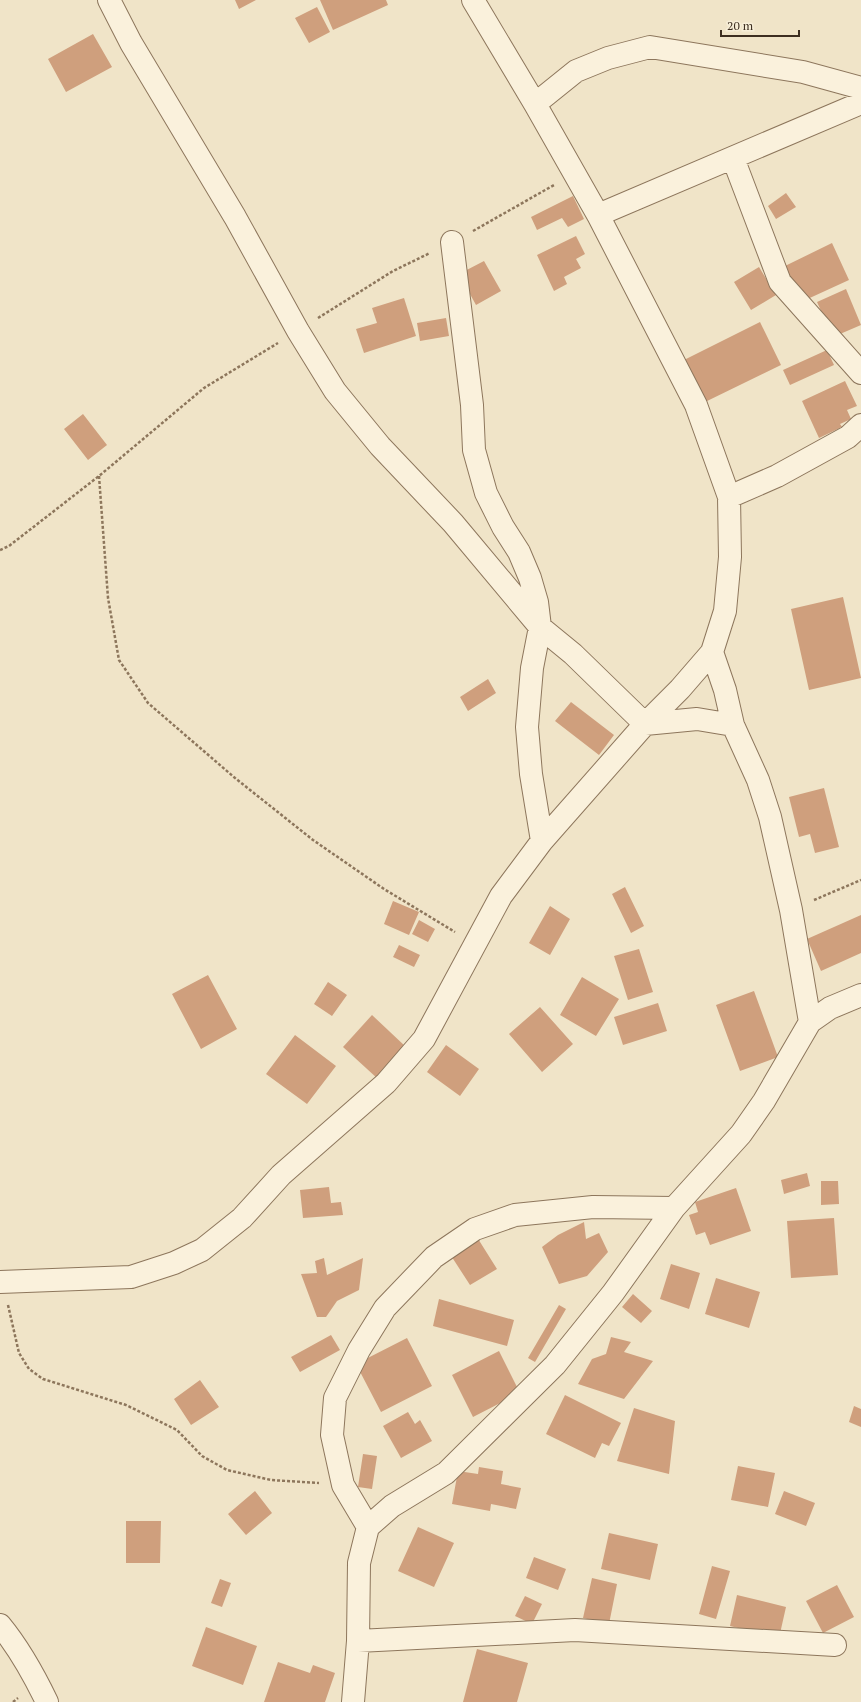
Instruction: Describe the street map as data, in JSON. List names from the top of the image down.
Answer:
{
  "scale_bar": "20 m"
}
